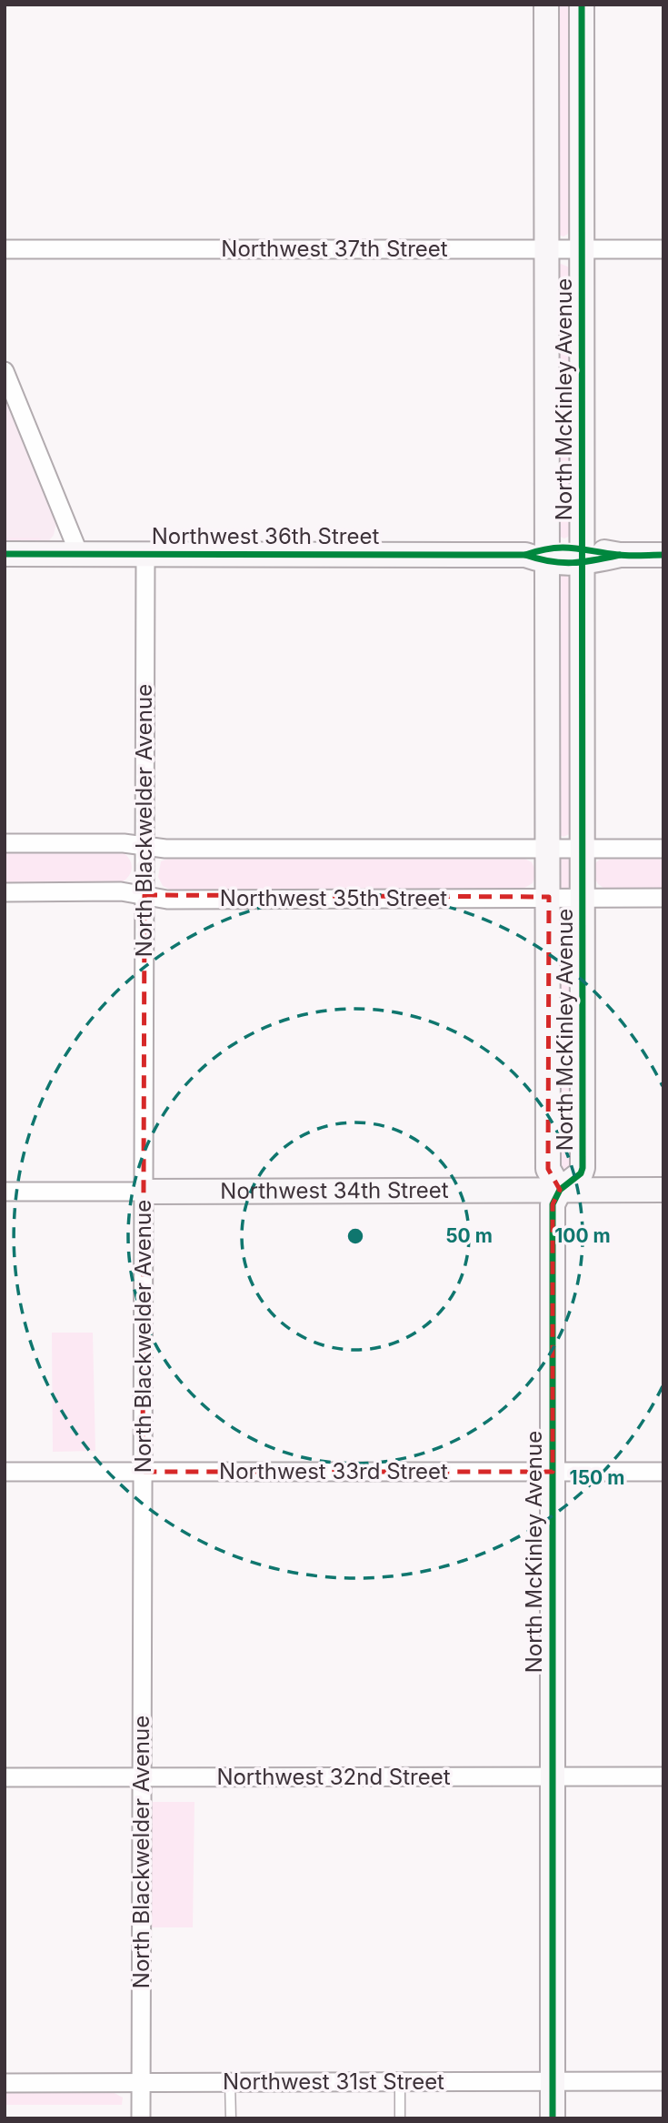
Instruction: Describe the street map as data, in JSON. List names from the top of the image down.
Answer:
{
  "streets": {
    "street": [
      "Northwest 37th Street",
      "North McKinley Avenue",
      "Northwest 36th Street",
      "North Blackwelder Avenue",
      "Northwest 35th Street",
      "Northwest 34th Street",
      "Northwest 33rd Street",
      "Northwest 32nd Street",
      "Northwest 31st Street"
    ]
  },
  "crossings": [
    ["Northwest 37th Street", "North McKinley Avenue"],
    ["North McKinley Avenue", "Northwest 36th Street"],
    ["North McKinley Avenue", "Northwest 35th Street"],
    ["North McKinley Avenue", "Northwest 34th Street"],
    ["North McKinley Avenue", "Northwest 33rd Street"],
    ["North McKinley Avenue", "Northwest 32nd Street"],
    ["North McKinley Avenue", "Northwest 31st Street"],
    ["Northwest 36th Street", "North Blackwelder Avenue"],
    ["North Blackwelder Avenue", "Northwest 35th Street"],
    ["North Blackwelder Avenue", "Northwest 34th Street"],
    ["North Blackwelder Avenue", "Northwest 33rd Street"],
    ["North Blackwelder Avenue", "Northwest 32nd Street"],
    ["North Blackwelder Avenue", "Northwest 31st Street"]
  ],
  "rings": ["50 m", "100 m", "150 m"]
}
